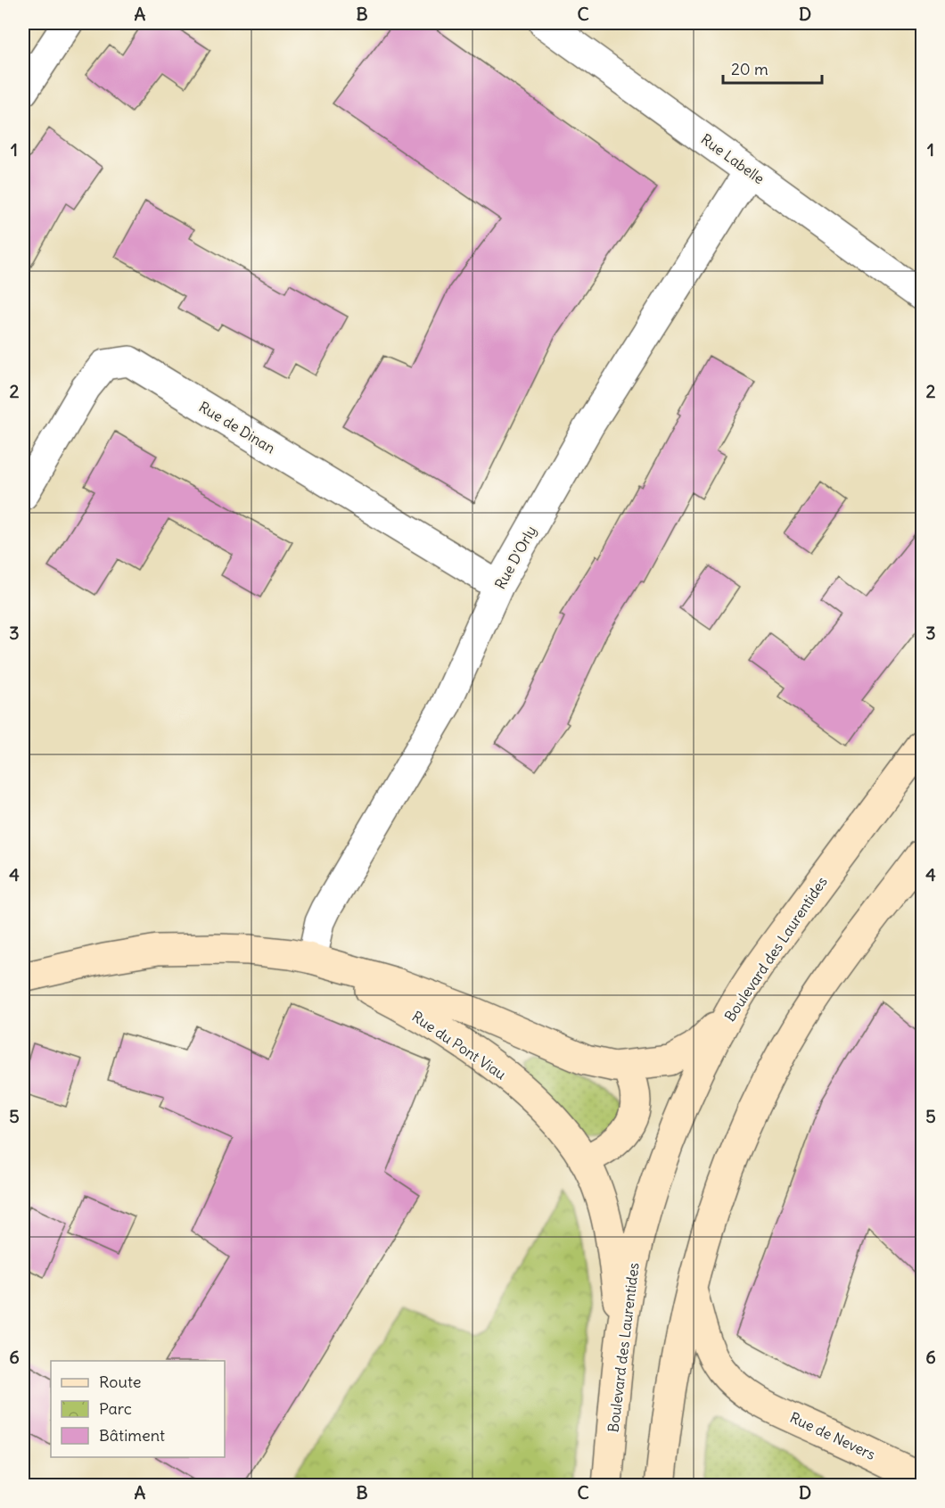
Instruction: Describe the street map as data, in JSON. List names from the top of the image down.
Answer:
{
  "streets": {
    "main road": ["Boulevard des Laurentides", "Rue du Pont Viau", "Rue de Nevers"],
    "street": ["Rue Labelle", "Rue de Dinan", "Rue D'Orly"]
  },
  "crossings": [
    ["Rue Labelle", "Rue D'Orly"],
    ["Rue de Dinan", "Rue D'Orly"],
    ["Rue D'Orly", "Rue du Pont Viau"],
    ["Boulevard des Laurentides", "Rue du Pont Viau"]
  ],
  "legend": ["Route", "Parc", "Bâtiment"],
  "scale_bar": "20 m",
  "grid": {
    "columns": [
      "A",
      "B",
      "C",
      "D"
    ],
    "rows": [
      "1",
      "2",
      "3",
      "4",
      "5",
      "6"
    ]
  }
}
